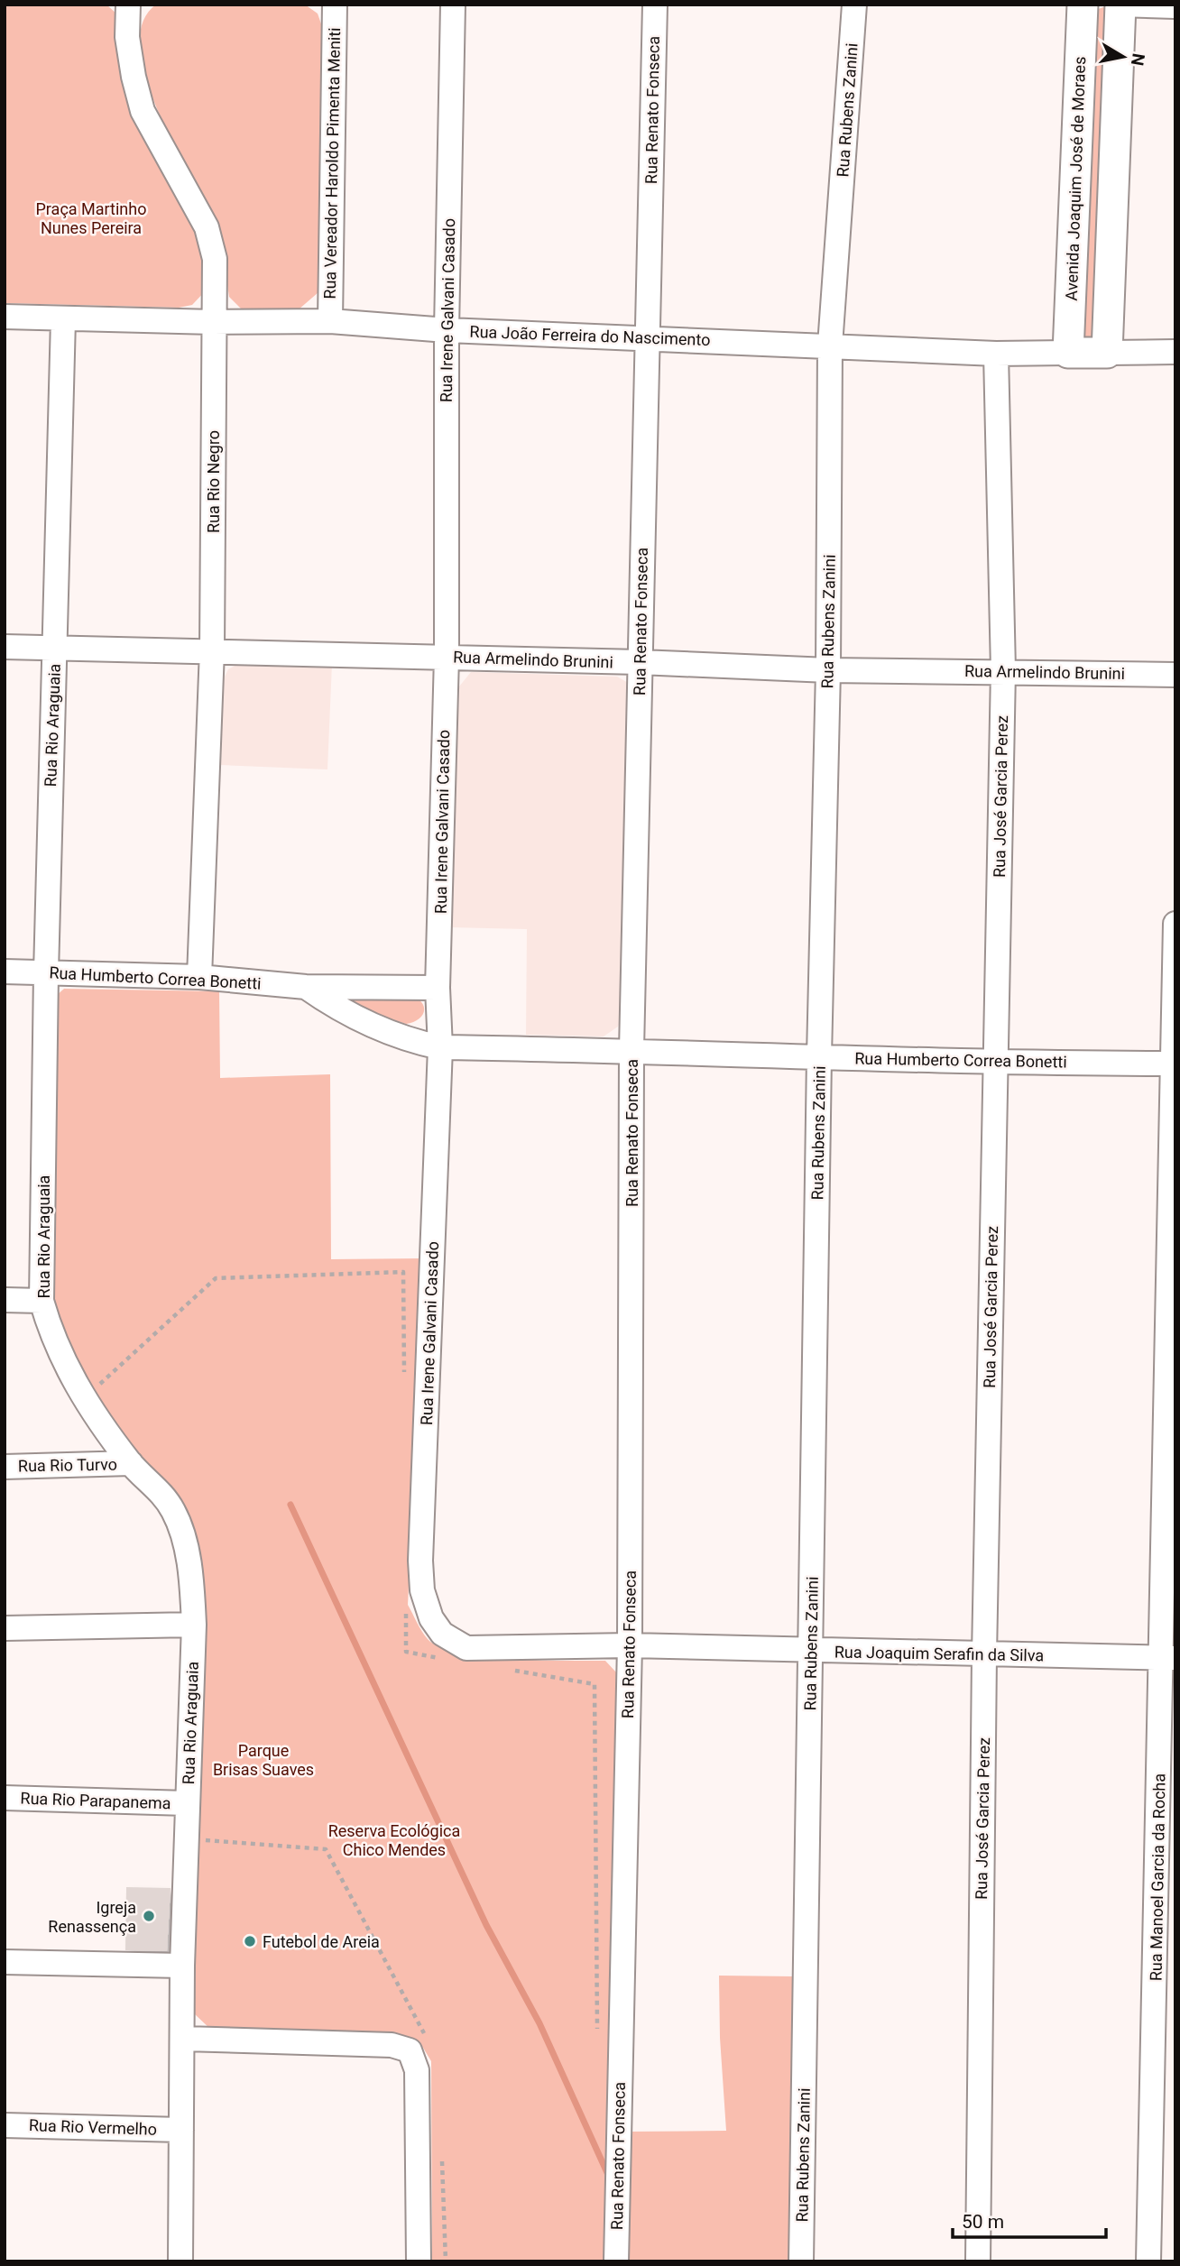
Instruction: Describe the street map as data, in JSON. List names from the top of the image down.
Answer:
{
  "streets": {
    "street": [
      "Rua Renato Fonseca",
      "Rua Rubens Zanini",
      "Rua Vereador Haroldo Pimenta Meniti",
      "Avenida Joaquim José de Moraes",
      "Rua Irene Galvani Casado",
      "Rua João Ferreira do Nascimento",
      "Rua Rio Negro",
      "Rua Armelindo Brunini",
      "Rua Rio Araguaia",
      "Rua José Garcia Perez",
      "Rua Humberto Correa Bonetti",
      "Rua Rio Turvo",
      "Rua Joaquim Serafin da Silva",
      "Rua Rio Parapanema",
      "Rua Manoel Garcia da Rocha",
      "Rua Rio Vermelho"
    ]
  },
  "crossings": [
    ["Rua Renato Fonseca", "Rua João Ferreira do Nascimento"],
    ["Rua Renato Fonseca", "Rua Armelindo Brunini"],
    ["Rua Renato Fonseca", "Rua Humberto Correa Bonetti"],
    ["Rua Renato Fonseca", "Rua Joaquim Serafin da Silva"],
    ["Rua Rubens Zanini", "Rua João Ferreira do Nascimento"],
    ["Rua Rubens Zanini", "Rua Armelindo Brunini"],
    ["Rua Rubens Zanini", "Rua Humberto Correa Bonetti"],
    ["Rua Rubens Zanini", "Rua Joaquim Serafin da Silva"],
    ["Rua Vereador Haroldo Pimenta Meniti", "Rua João Ferreira do Nascimento"],
    ["Avenida Joaquim José de Moraes", "Rua João Ferreira do Nascimento"],
    ["Rua Irene Galvani Casado", "Rua João Ferreira do Nascimento"],
    ["Rua Irene Galvani Casado", "Rua Armelindo Brunini"],
    ["Rua Irene Galvani Casado", "Rua Humberto Correa Bonetti"],
    ["Rua Irene Galvani Casado", "Rua Joaquim Serafin da Silva"],
    ["Rua João Ferreira do Nascimento", "Rua Rio Negro"],
    ["Rua João Ferreira do Nascimento", "Rua Rio Araguaia"],
    ["Rua João Ferreira do Nascimento", "Rua José Garcia Perez"],
    ["Rua Rio Negro", "Rua Armelindo Brunini"],
    ["Rua Rio Negro", "Rua Humberto Correa Bonetti"],
    ["Rua Armelindo Brunini", "Rua Rio Araguaia"],
    ["Rua Armelindo Brunini", "Rua José Garcia Perez"],
    ["Rua Rio Araguaia", "Rua Humberto Correa Bonetti"],
    ["Rua Rio Araguaia", "Rua Rio Turvo"],
    ["Rua Rio Araguaia", "Rua Rio Parapanema"],
    ["Rua Rio Araguaia", "Rua Rio Vermelho"],
    ["Rua José Garcia Perez", "Rua Humberto Correa Bonetti"],
    ["Rua José Garcia Perez", "Rua Joaquim Serafin da Silva"],
    ["Rua Humberto Correa Bonetti", "Rua Manoel Garcia da Rocha"],
    ["Rua Joaquim Serafin da Silva", "Rua Manoel Garcia da Rocha"]
  ],
  "parks": ["Praça Martinho Nunes Pereira", "Parque Brisas Suaves", "Reserva Ecológica Chico Mendes"],
  "places": ["Igreja Renassença", "Futebol de Areia"],
  "scale_bar": "50 m",
  "north": "right"
}
